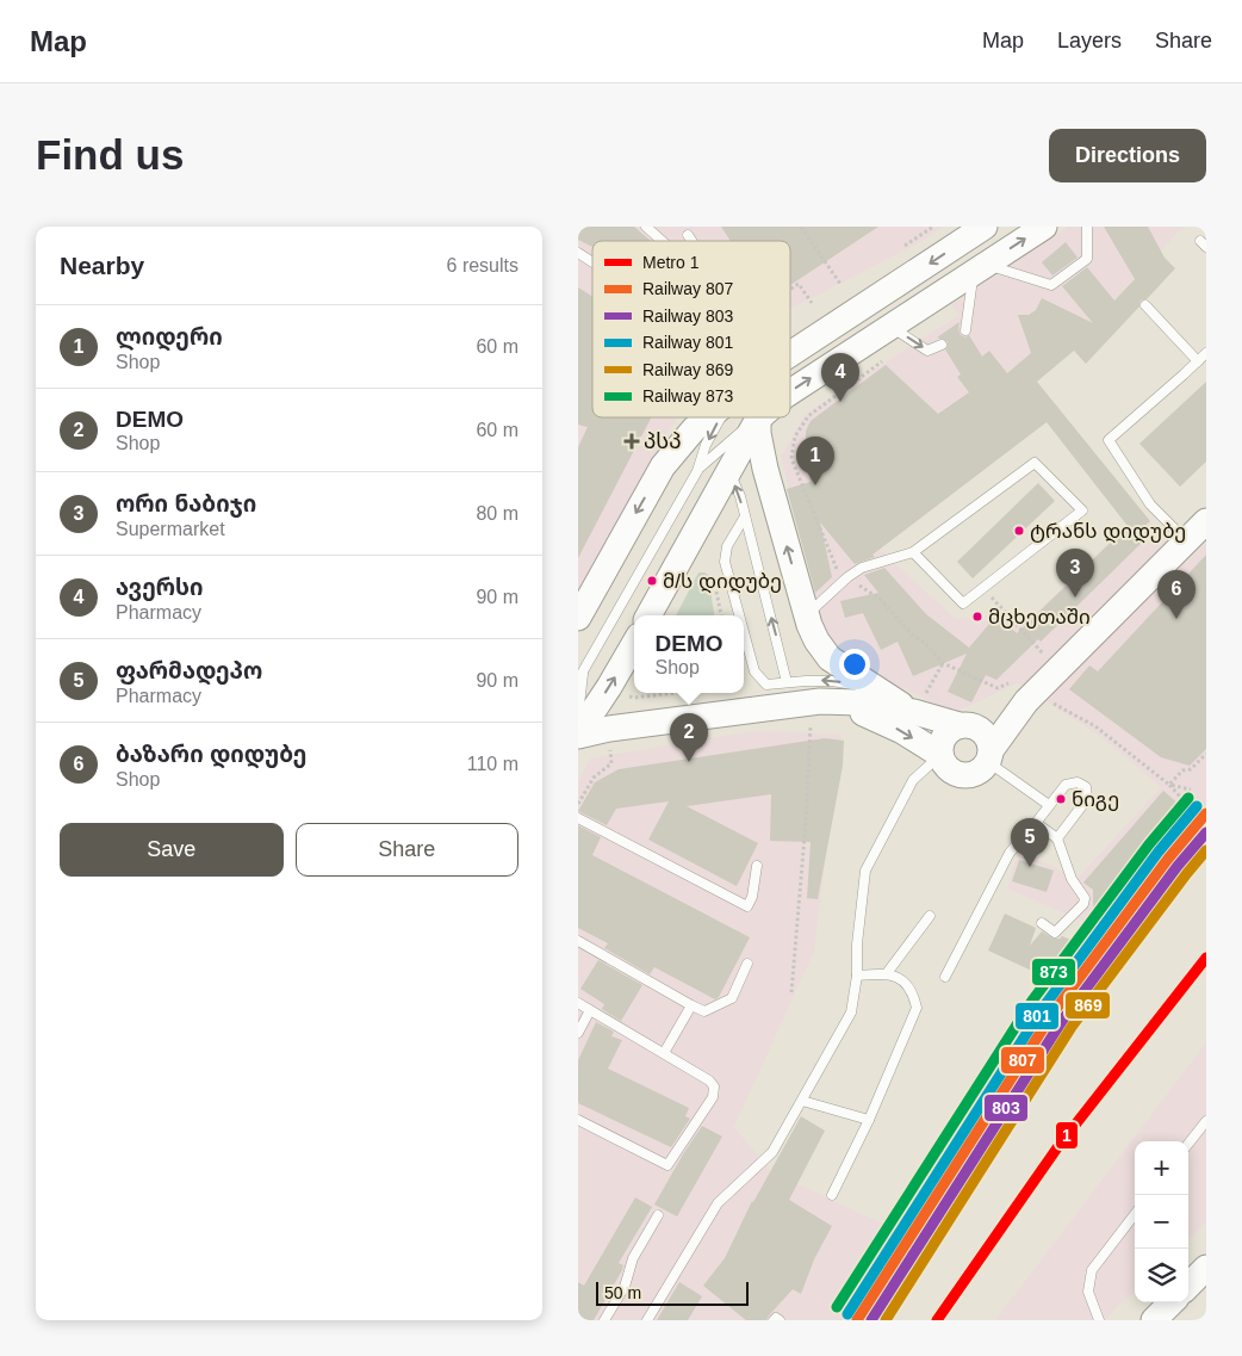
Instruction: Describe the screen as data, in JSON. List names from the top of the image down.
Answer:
{
  "places": {
    "health": ["პსპ"],
    "other": [
      "ტრანს დიდუბე",
      "მ/ს დიდუბე",
      "მცხეთაში",
      "ნიგე"
    ]
  },
  "lines": [
    "rail line 873",
    "rail line 801",
    "rail line 807",
    "rail line 803",
    "rail line 869",
    "metro line 1"
  ],
  "legend": [
    "Metro 1",
    "Railway 807",
    "Railway 803",
    "Railway 801",
    "Railway 869",
    "Railway 873"
  ],
  "scale_bar": "50 m",
  "page": {
    "header": "Map",
    "nav": ["Map", "Layers", "Share"],
    "buttons": [
      "Directions",
      ["Save", "Share"]
    ],
    "title": "Find us",
    "heading": ["Nearby", "6 results"],
    "list": [
      {
        "mark": "1",
        "name": "ლიდერი",
        "note": "Shop",
        "value": "60 m"
      },
      {
        "mark": "2",
        "name": "DEMO",
        "note": "Shop",
        "value": "60 m"
      },
      {
        "mark": "3",
        "name": "ორი ნაბიჯი",
        "note": "Supermarket",
        "value": "80 m"
      },
      {
        "mark": "4",
        "name": "ავერსი",
        "note": "Pharmacy",
        "value": "90 m"
      },
      {
        "mark": "5",
        "name": "ფარმადეპო",
        "note": "Pharmacy",
        "value": "90 m"
      },
      {
        "mark": "6",
        "name": "ბაზარი დიდუბე",
        "note": "Shop",
        "value": "110 m"
      }
    ],
    "pins": [
      "4",
      "1",
      "3",
      "6",
      "2",
      "5"
    ],
    "popup": ["DEMO", "Shop"],
    "map_buttons": ["+", "−"],
    "scale": "50 m"
  }
}
